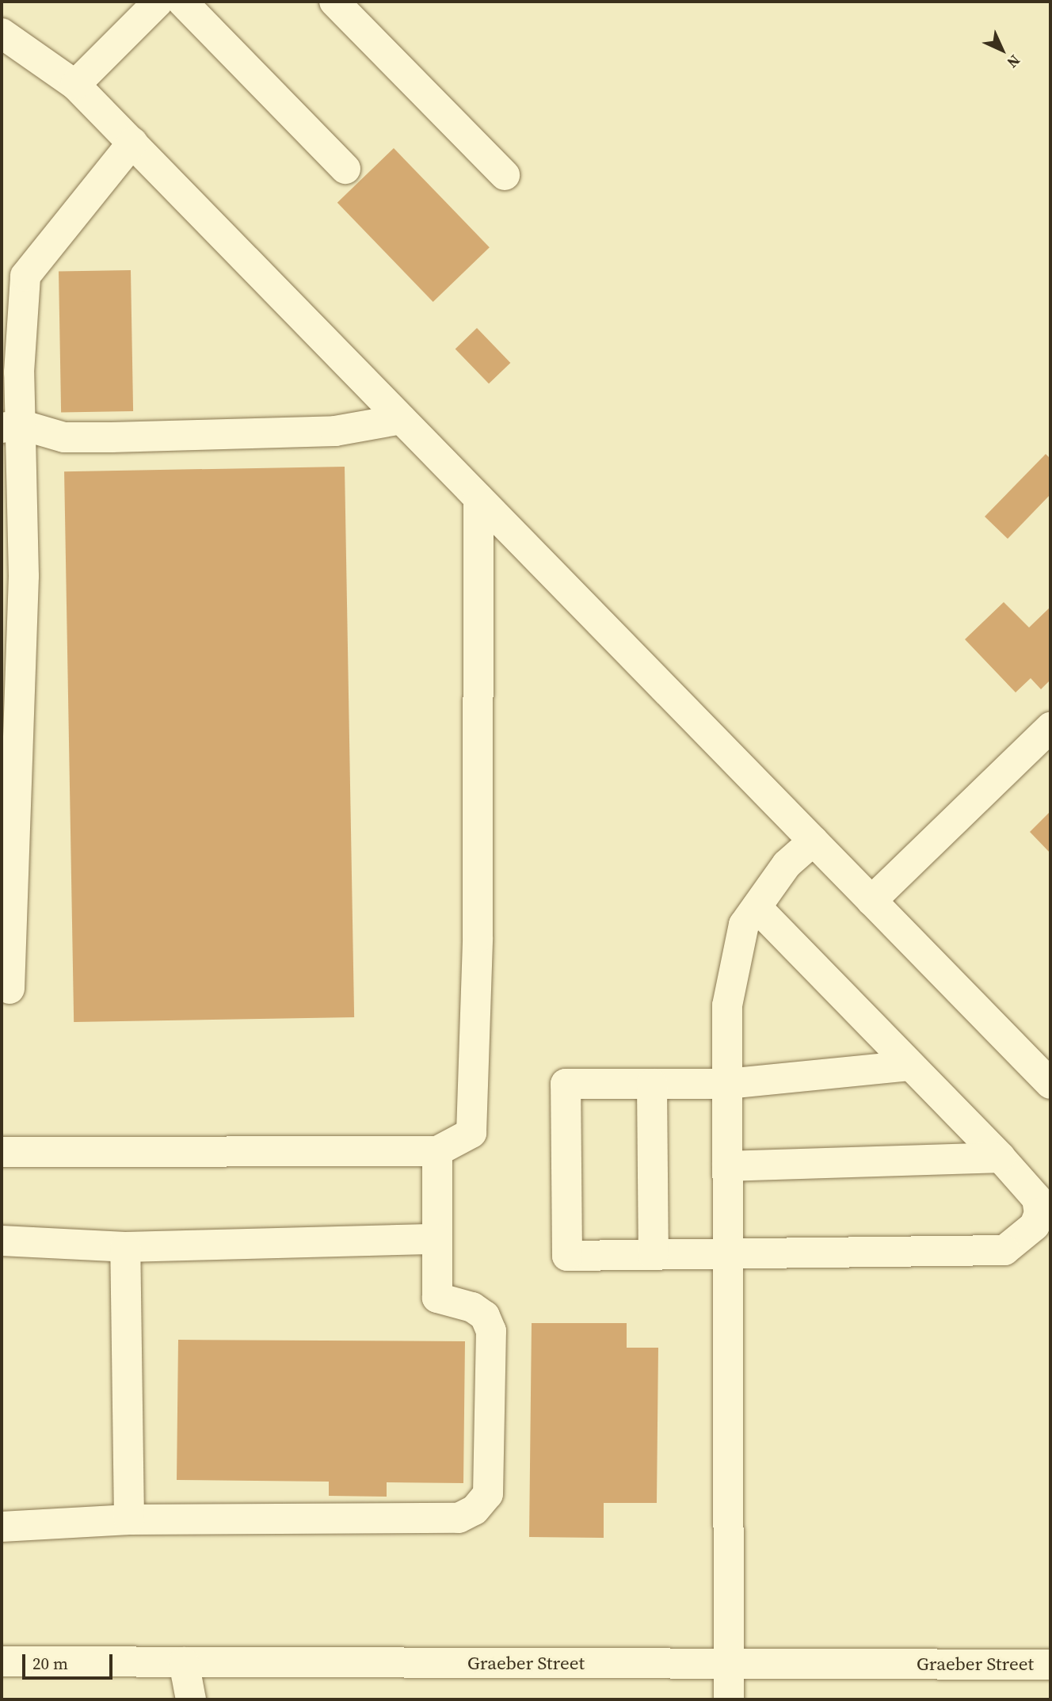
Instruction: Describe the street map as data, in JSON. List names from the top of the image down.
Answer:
{
  "streets": {
    "street": ["Graeber Street"]
  },
  "scale_bar": "20 m",
  "north": "bottom right"
}
